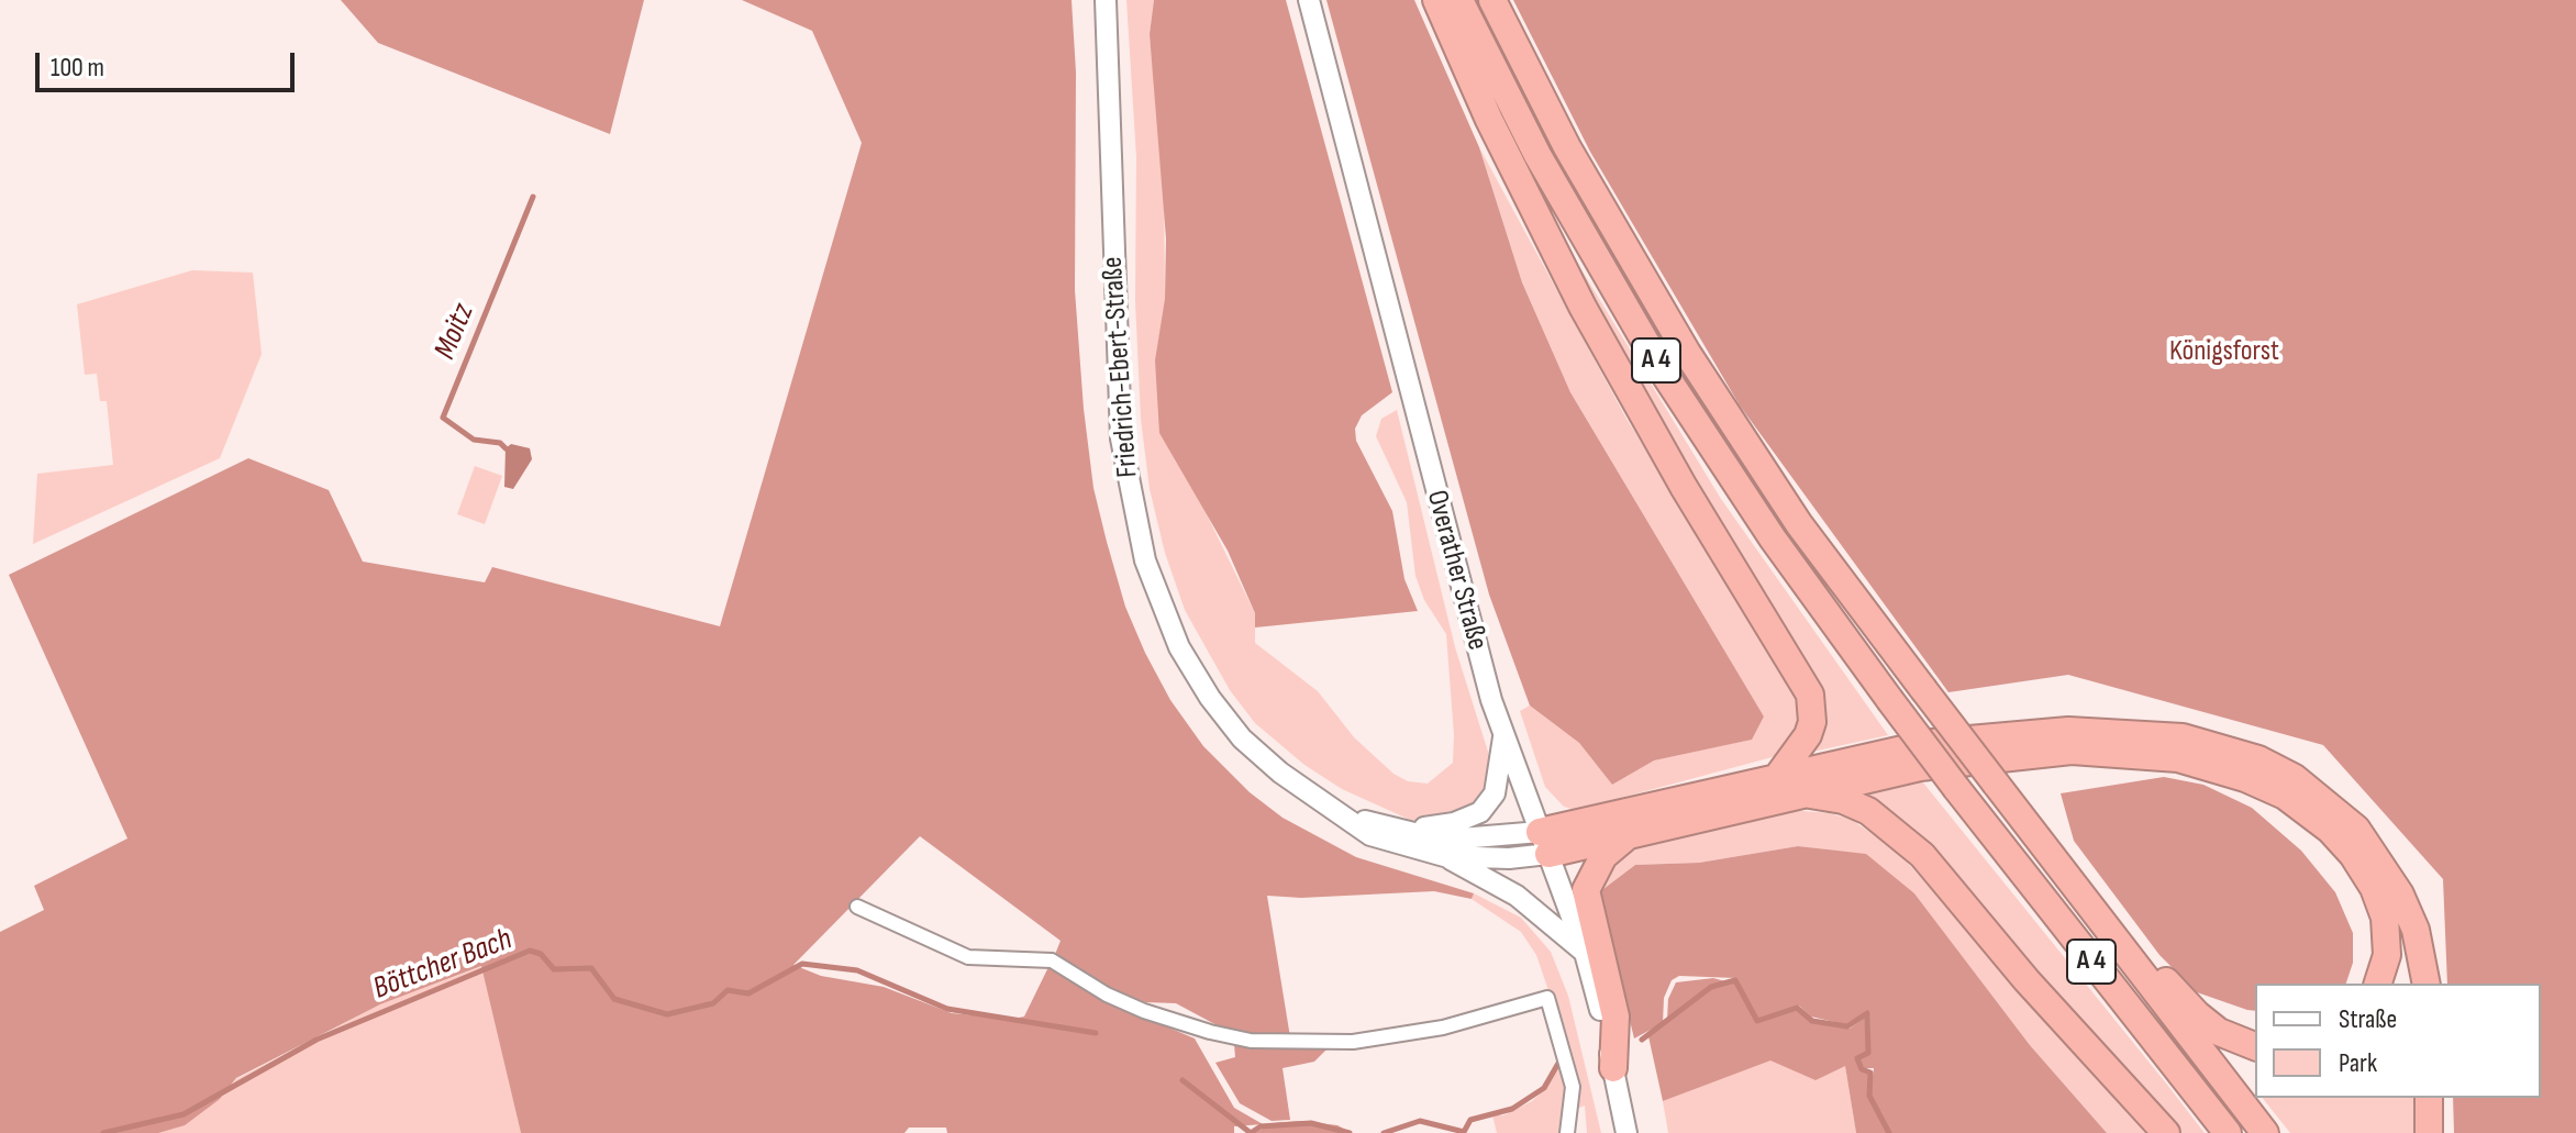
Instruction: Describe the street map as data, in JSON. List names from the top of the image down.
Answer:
{
  "streets": {
    "highway": ["A 4"],
    "main road": ["Friedrich-Ebert-Straße", "Overather Straße"]
  },
  "water": ["Moitz", "Böttcher Bach"],
  "parks": ["Königsforst"],
  "legend": ["Straße", "Park"],
  "scale_bar": "100 m"
}
